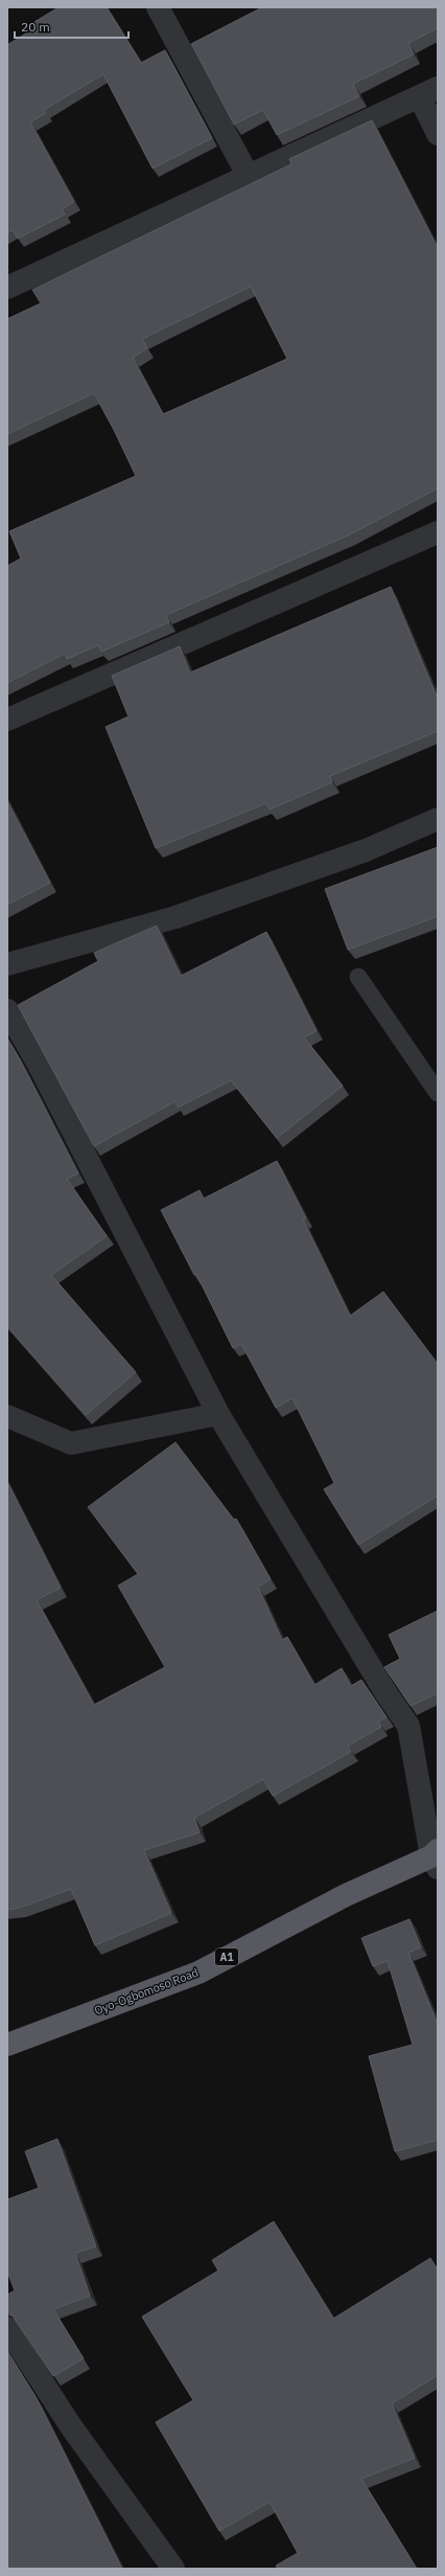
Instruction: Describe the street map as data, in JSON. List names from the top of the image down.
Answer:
{
  "streets": {
    "highway": ["A1", "Oyo-Ogbomoso Road"]
  },
  "scale_bar": "20 m"
}
